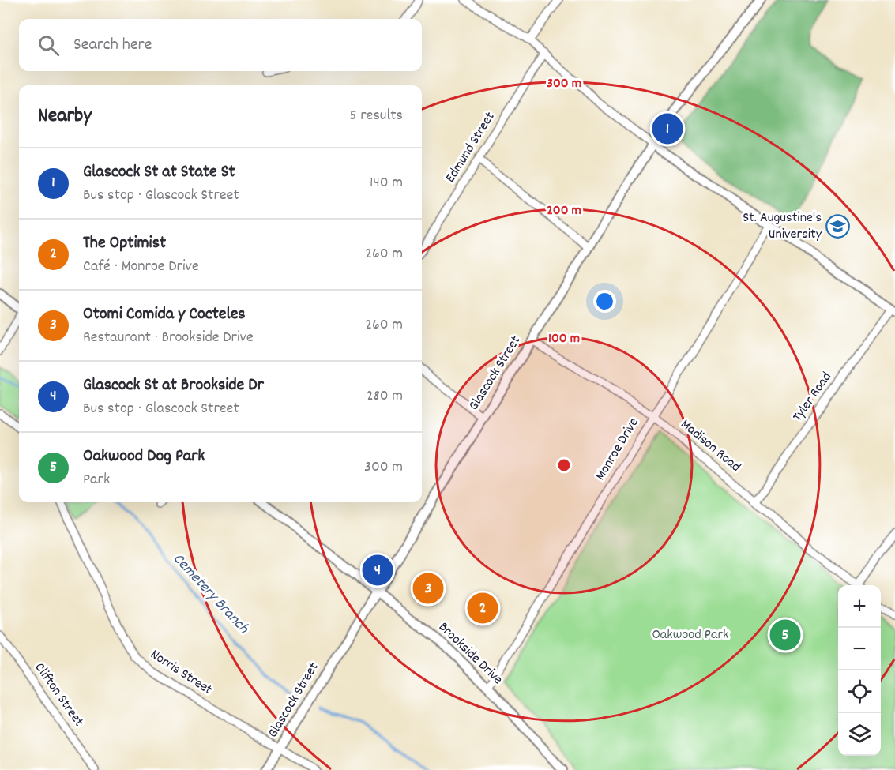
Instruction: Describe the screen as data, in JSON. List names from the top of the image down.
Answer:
{
  "streets": {
    "street": [
      "Edmund Street",
      "Glascock Street",
      "Tyler Road",
      "Madison Road",
      "Monroe Drive",
      "Brookside Drive",
      "Norris Street",
      "Clifton Street"
    ]
  },
  "crossings": [
    ["Glascock Street", "Madison Road"],
    ["Glascock Street", "Brookside Drive"],
    ["Glascock Street", "Norris Street"],
    ["Tyler Road", "Madison Road"],
    ["Madison Road", "Monroe Drive"],
    ["Monroe Drive", "Brookside Drive"]
  ],
  "water": ["Cemetery Branch"],
  "parks": ["Oakwood Park"],
  "places": {
    "school or university": ["St. Augustine's University"]
  },
  "page": {
    "search": "Search here",
    "heading": ["Nearby", "5 results"],
    "pins": [
      "1",
      "4",
      "3",
      "2",
      "5"
    ],
    "list": [
      {
        "mark": "1",
        "name": "Glascock St at State St",
        "note": "Bus stop · Glascock Street",
        "value": "140 m"
      },
      {
        "mark": "2",
        "name": "The Optimist",
        "note": "Café · Monroe Drive",
        "value": "260 m"
      },
      {
        "mark": "3",
        "name": "Otomi Comida y Cocteles",
        "note": "Restaurant · Brookside Drive",
        "value": "260 m"
      },
      {
        "mark": "4",
        "name": "Glascock St at Brookside Dr",
        "note": "Bus stop · Glascock Street",
        "value": "280 m"
      },
      {
        "mark": "5",
        "name": "Oakwood Dog Park",
        "note": "Park",
        "value": "300 m"
      }
    ],
    "map_buttons": ["+", "−"]
  },
  "rings": ["300 m", "200 m", "100 m"]
}
